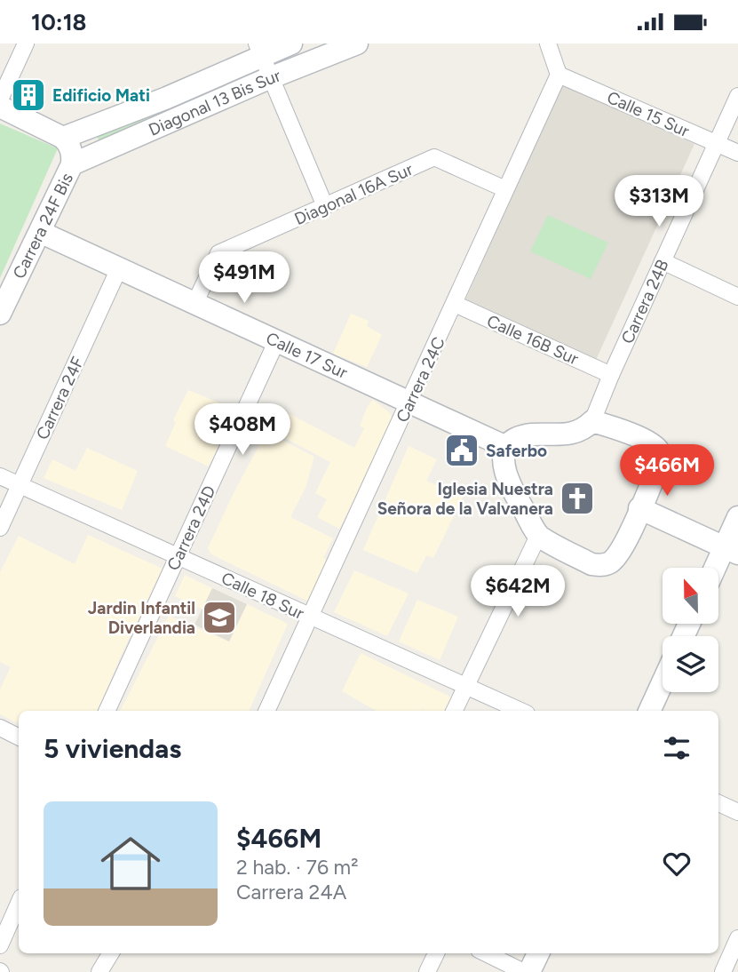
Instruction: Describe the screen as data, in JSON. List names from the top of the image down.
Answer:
{
  "streets": {
    "street": [
      "Diagonal 13 Bis Sur",
      "Calle 15 Sur",
      "Diagonal 16A Sur",
      "Carrera 24F Bis",
      "Carrera 24B",
      "Calle 16B Sur",
      "Calle 17 Sur",
      "Carrera 24C",
      "Carrera 24F",
      "Carrera 24D",
      "Calle 18 Sur"
    ]
  },
  "crossings": [
    ["Diagonal 13 Bis Sur", "Carrera 24F Bis"],
    ["Calle 15 Sur", "Carrera 24B"],
    ["Calle 15 Sur", "Carrera 24C"],
    ["Diagonal 16A Sur", "Calle 17 Sur"],
    ["Diagonal 16A Sur", "Carrera 24C"],
    ["Carrera 24F Bis", "Calle 17 Sur"],
    ["Carrera 24B", "Calle 16B Sur"],
    ["Carrera 24B", "Calle 17 Sur"],
    ["Calle 16B Sur", "Carrera 24C"],
    ["Calle 17 Sur", "Carrera 24C"],
    ["Calle 17 Sur", "Carrera 24F"],
    ["Calle 17 Sur", "Carrera 24D"],
    ["Carrera 24C", "Calle 18 Sur"],
    ["Carrera 24F", "Calle 18 Sur"],
    ["Carrera 24D", "Calle 18 Sur"]
  ],
  "places": {
    "building": ["Edificio Mati"],
    "public building": ["Saferbo"],
    "church": ["Iglesia Nuestra Señora de la Valvanera"],
    "school or university": ["Jardin Infantil Diverlandia"]
  },
  "north": "top",
  "page": {
    "status": "10:18",
    "price": [
      "$313M",
      "$491M",
      "$408M",
      "$466M",
      "$642M"
    ],
    "heading": "5 viviendas",
    "list": [
      {
        "name": "$466M",
        "note": "2 hab. · 76 m² · Carrera 24A"
      }
    ]
  }
}
